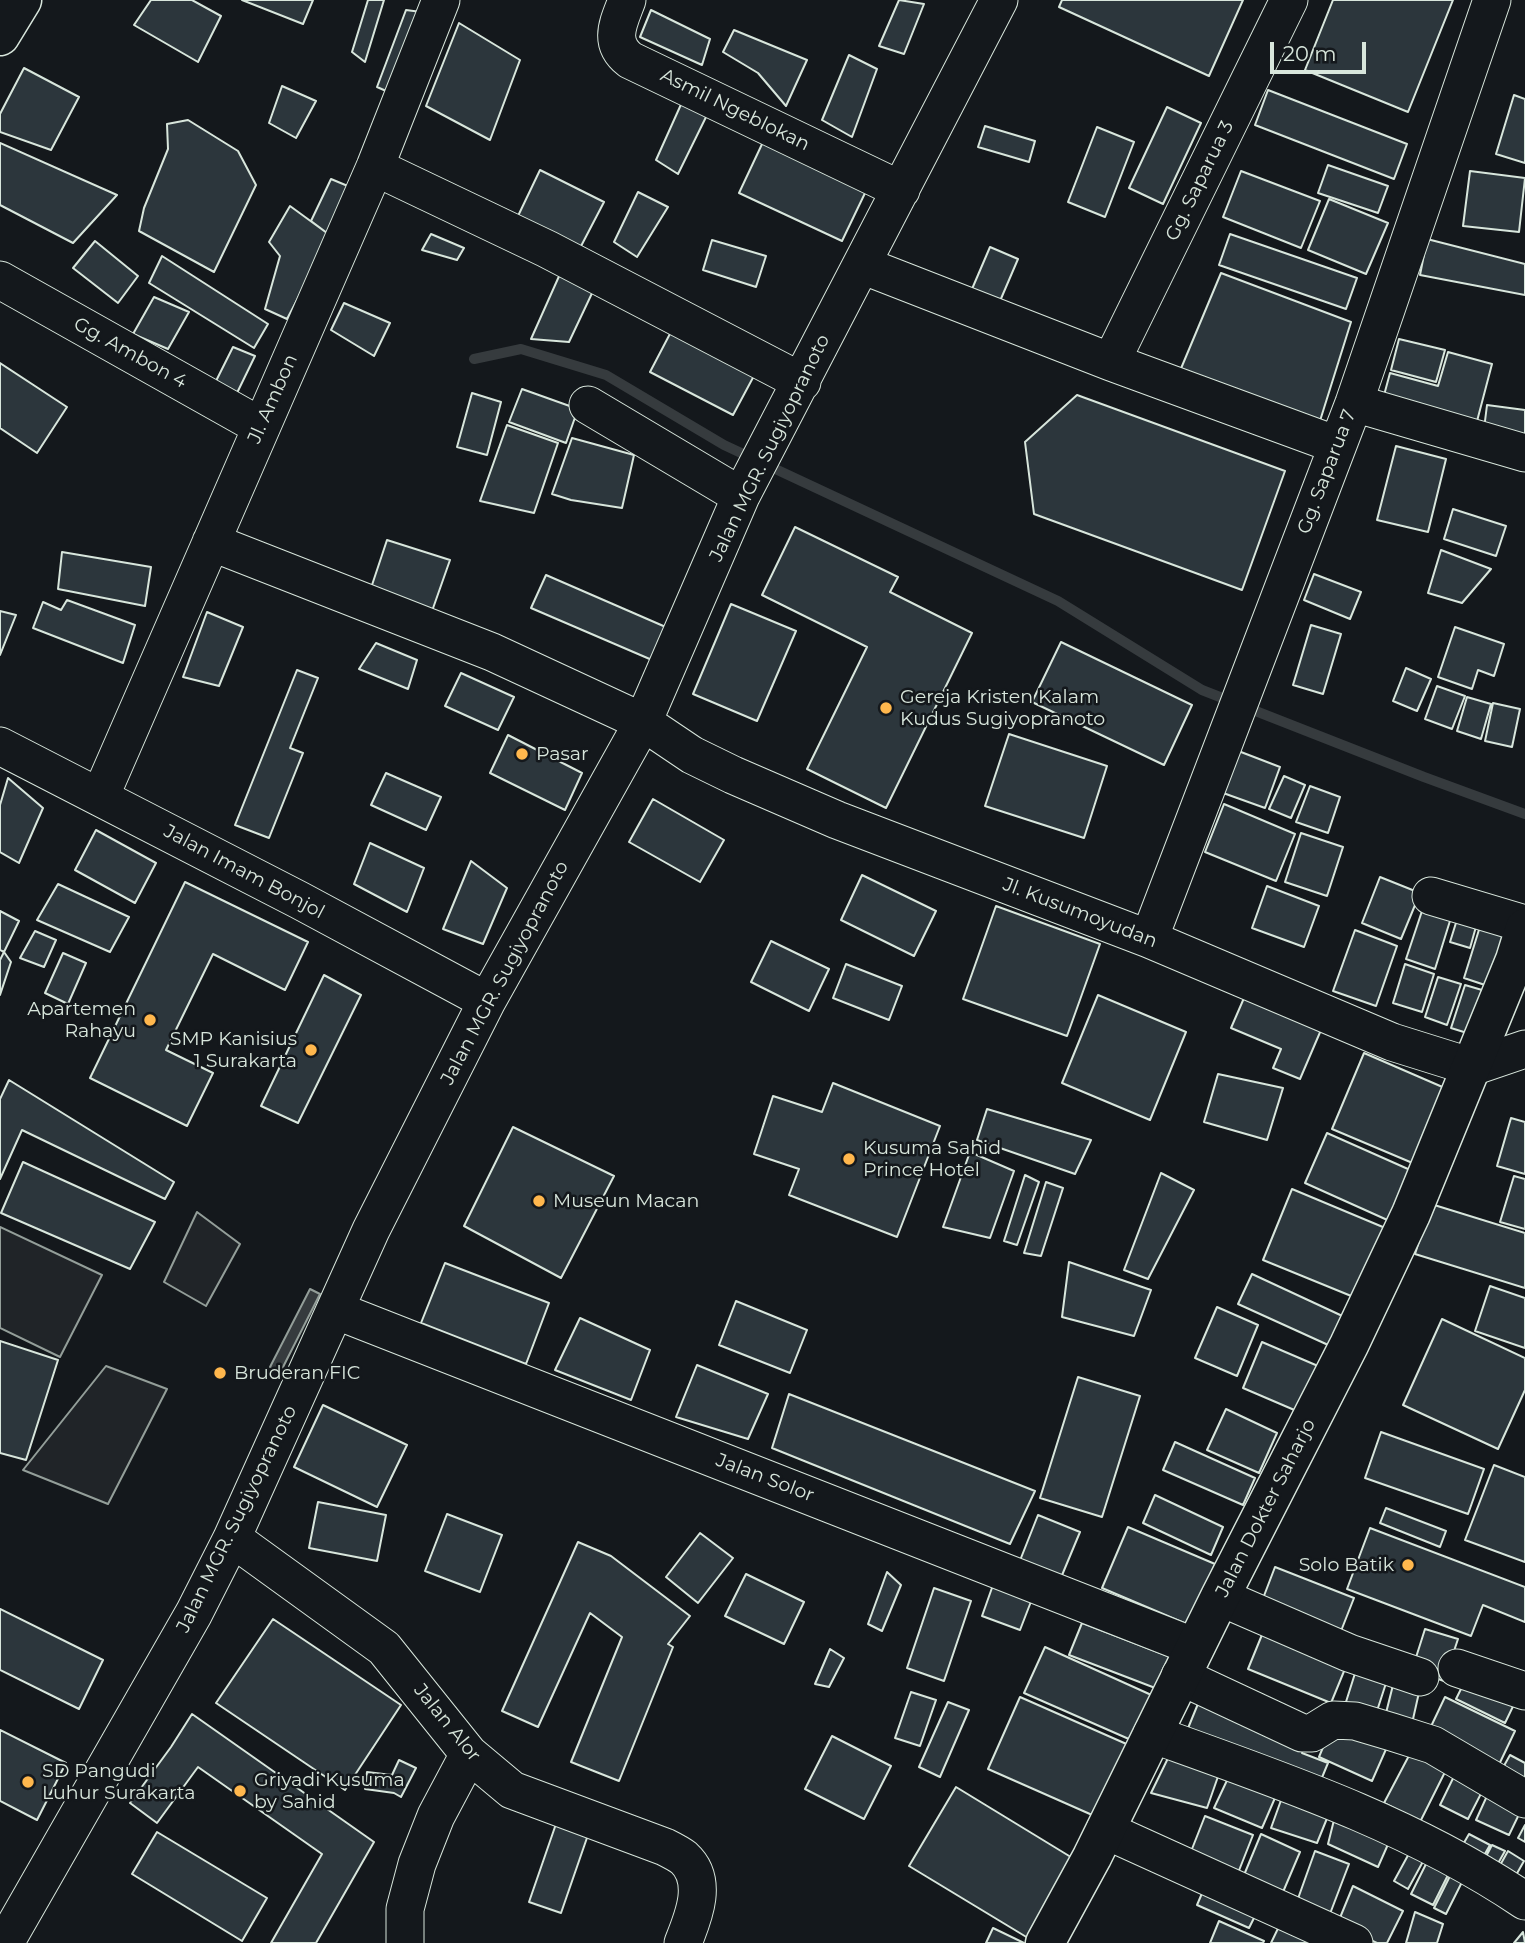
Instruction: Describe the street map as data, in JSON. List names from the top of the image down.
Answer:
{
  "streets": {
    "main road": ["Jalan Dokter Saharjo"],
    "street": [
      "Asmil Ngeblokan",
      "Gg. Saparua 3",
      "Gg. Ambon 4",
      "Jl. Ambon",
      "Jalan MGR. Sugiyopranoto",
      "Gg. Saparua 7",
      "Jalan Imam Bonjol",
      "Jl. Kusumoyudan",
      "Jalan Solor",
      "Jalan Alor"
    ]
  },
  "crossings": [
    ["Asmil Ngeblokan", "Jalan MGR. Sugiyopranoto"],
    ["Gg. Ambon 4", "Jl. Ambon"],
    ["Jl. Ambon", "Jalan Imam Bonjol"],
    ["Jl. Ambon", "Jl. Kusumoyudan"],
    ["Jalan MGR. Sugiyopranoto", "Jalan Imam Bonjol"],
    ["Jalan MGR. Sugiyopranoto", "Jl. Kusumoyudan"],
    ["Jalan MGR. Sugiyopranoto", "Jalan Solor"],
    ["Jalan MGR. Sugiyopranoto", "Jalan Alor"],
    ["Gg. Saparua 7", "Jl. Kusumoyudan"],
    ["Jl. Kusumoyudan", "Jalan Dokter Saharjo"],
    ["Jalan Solor", "Jalan Dokter Saharjo"]
  ],
  "places": [
    "Gereja Kristen Kalam Kudus Sugiyopranoto",
    "Pasar",
    "Apartemen Rahayu",
    "SMP Kanisius 1 Surakarta",
    "Kusuma Sahid Prince Hotel",
    "Museun Macan",
    "Bruderan FIC",
    "Solo Batik",
    "SD Pangudi Luhur Surakarta",
    "Griyadi Kusuma by Sahid"
  ],
  "scale_bar": "20 m"
}
